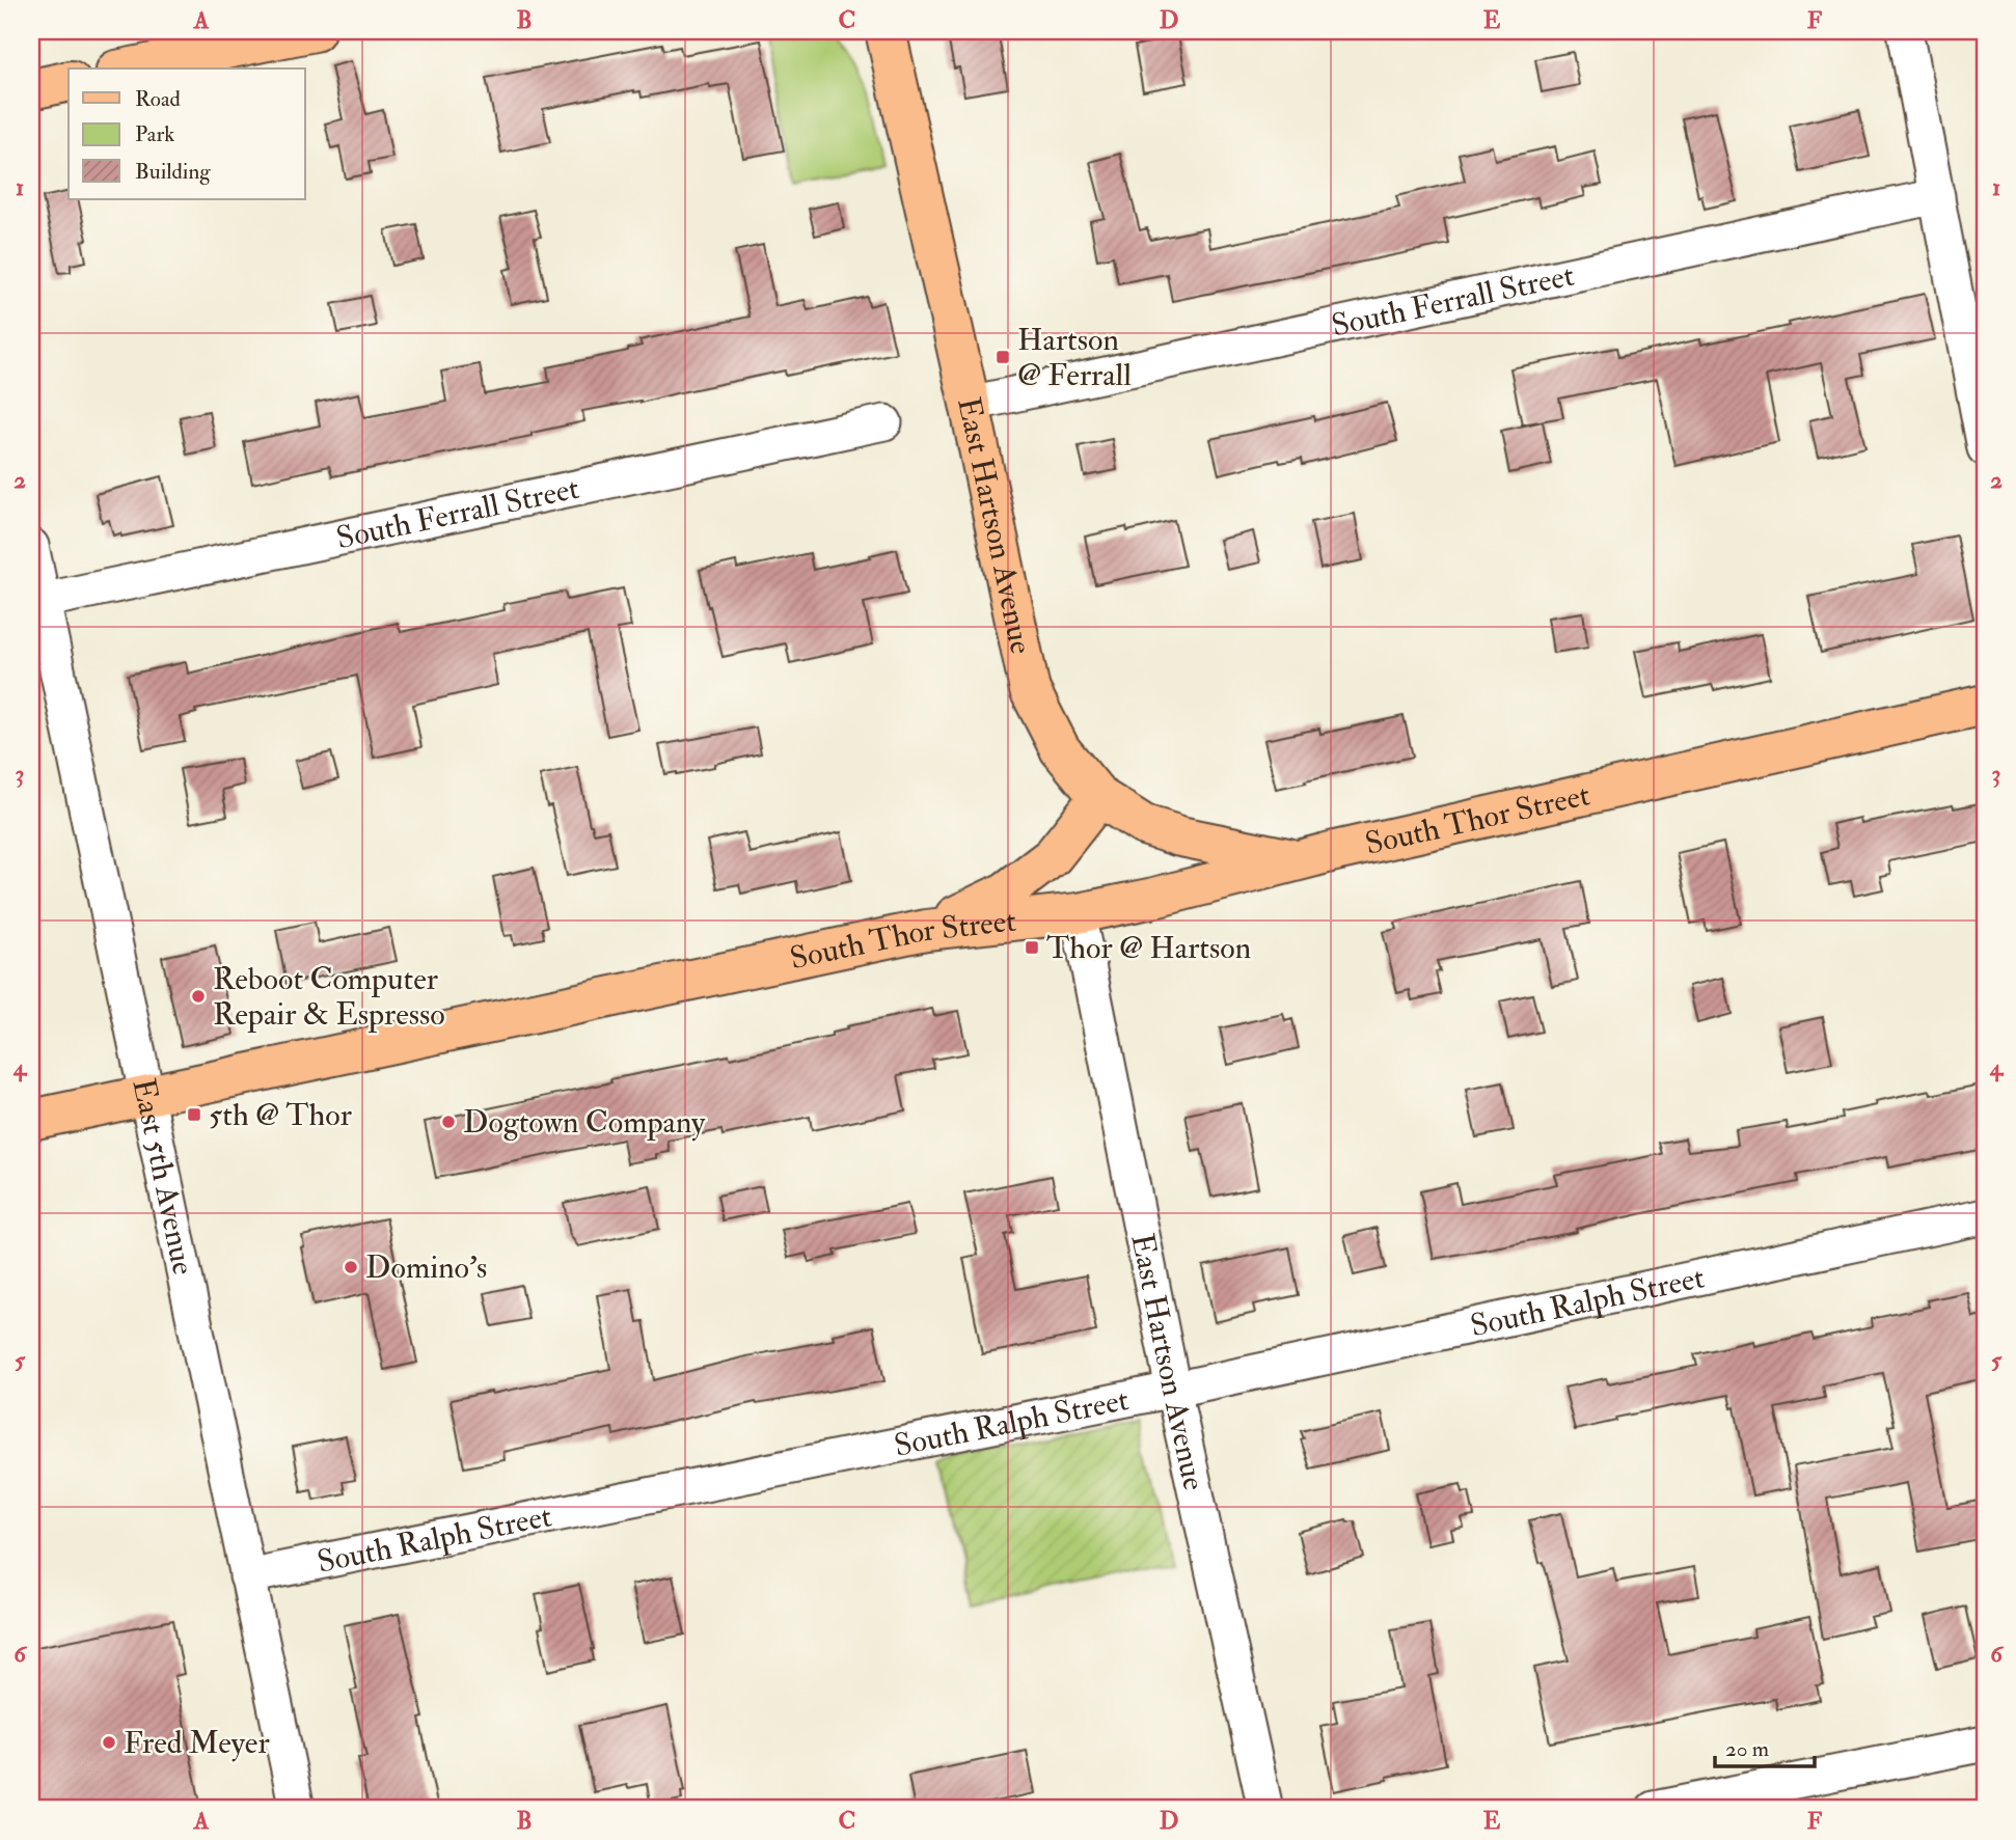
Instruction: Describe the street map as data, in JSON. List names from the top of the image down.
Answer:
{
  "streets": {
    "main road": ["East Hartson Avenue", "South Thor Street"],
    "street": ["South Ferrall Street", "East 5th Avenue", "South Ralph Street"]
  },
  "crossings": [
    ["South Ferrall Street", "East Hartson Avenue"],
    ["South Ferrall Street", "East 5th Avenue"],
    ["East Hartson Avenue", "South Thor Street"],
    ["East Hartson Avenue", "South Ralph Street"],
    ["South Thor Street", "East 5th Avenue"],
    ["East 5th Avenue", "South Ralph Street"]
  ],
  "places": {
    "transit": ["Hartson @ Ferrall", "Thor @ Hartson", "5th @ Thor"],
    "other": [
      "Reboot Computer Repair & Espresso",
      "Dogtown Company",
      "Domino's",
      "Fred Meyer"
    ]
  },
  "legend": ["Road", "Park", "Building"],
  "scale_bar": "20 m",
  "grid": {
    "columns": [
      "A",
      "B",
      "C",
      "D",
      "E",
      "F"
    ],
    "rows": [
      "1",
      "2",
      "3",
      "4",
      "5",
      "6"
    ]
  }
}
